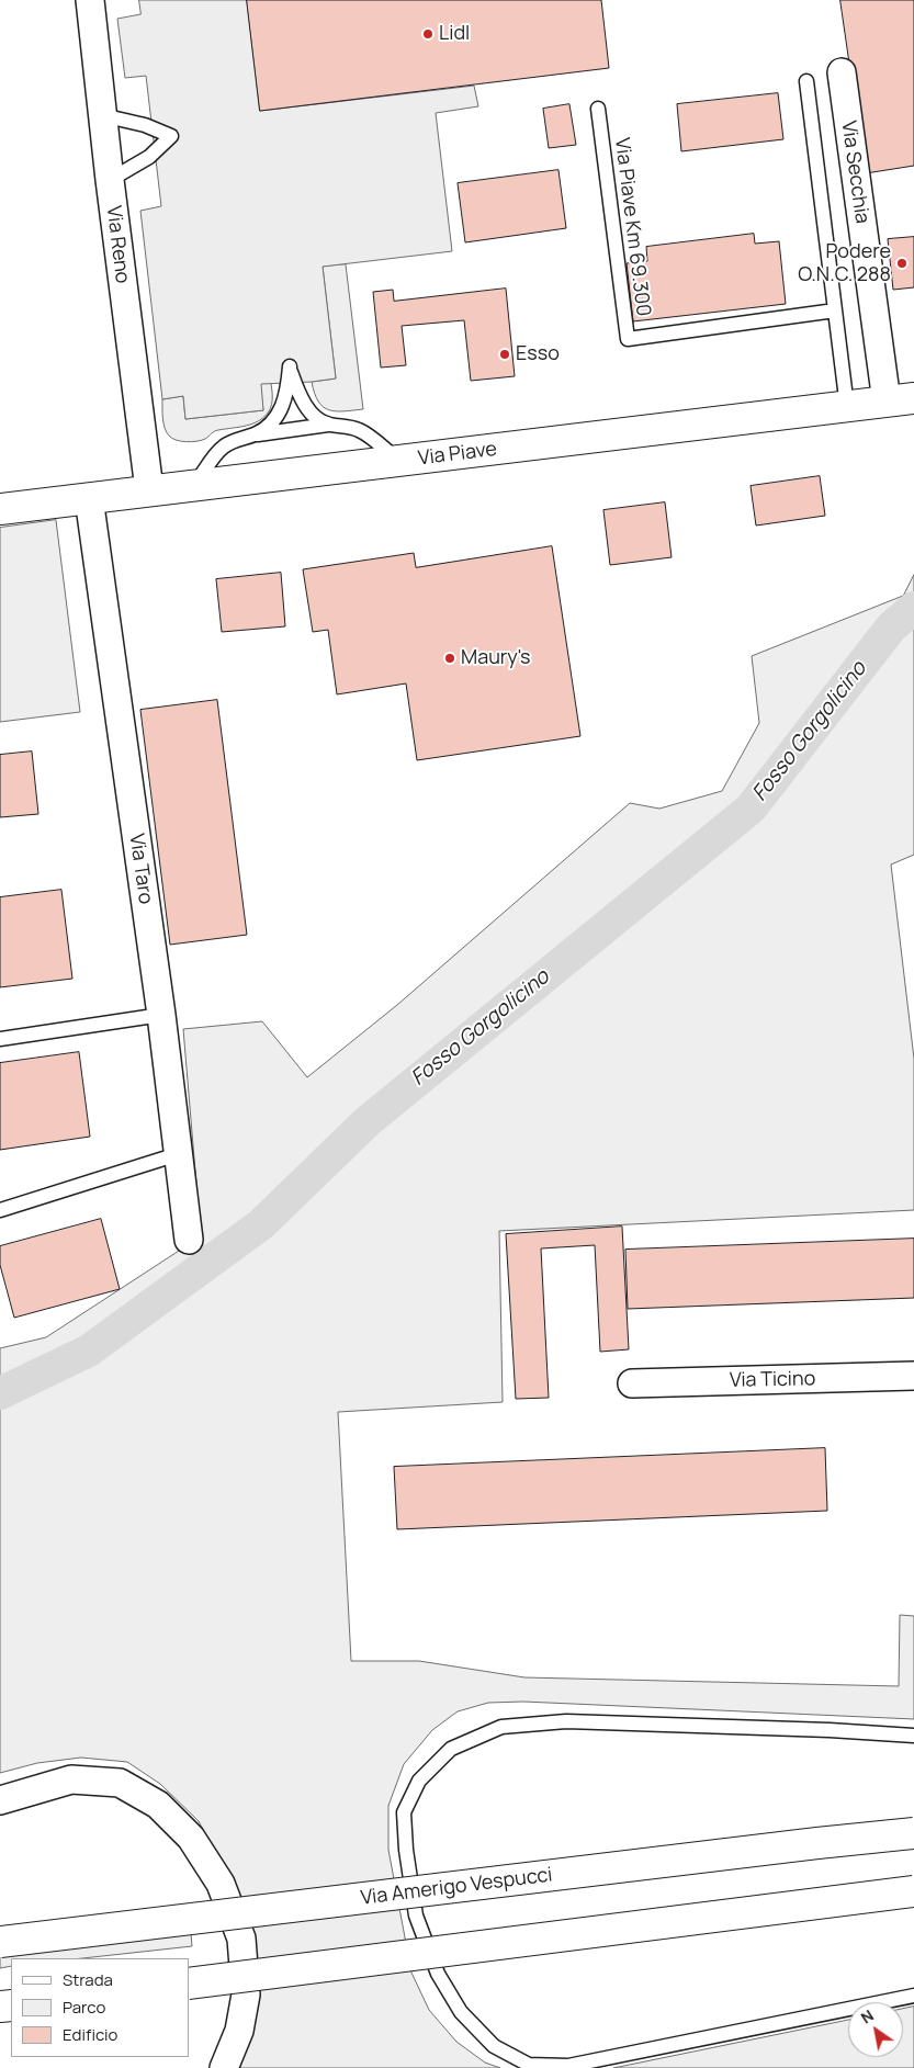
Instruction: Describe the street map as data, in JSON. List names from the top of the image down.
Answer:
{
  "streets": {
    "street": [
      "Via Secchia",
      "Via Reno",
      "Via Piave",
      "Via Taro",
      "Via Ticino",
      "Via Amerigo Vespucci"
    ],
    "lane": ["Via Piave Km 69.300"]
  },
  "crossings": [
    ["Via Secchia", "Via Piave"],
    ["Via Reno", "Via Piave"],
    ["Via Piave", "Via Taro"]
  ],
  "water": ["Fosso Gorgolicino"],
  "places": [
    "Lidl",
    "Podere O.N.C. 288",
    "Esso",
    "Maury's"
  ],
  "legend": ["Strada", "Parco", "Edificio"],
  "north": "top left"
}
